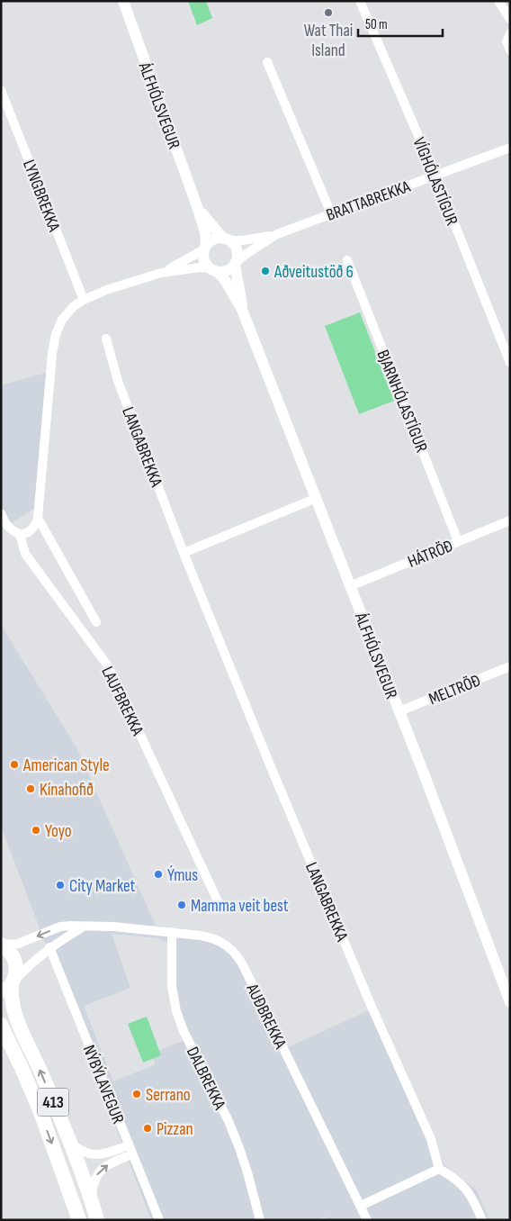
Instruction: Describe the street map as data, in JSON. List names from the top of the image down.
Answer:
{
  "streets": {
    "main road": ["413"],
    "street": [
      "ÁLFHÓLSVEGUR",
      "VÍGHÓLASTÍGUR",
      "LYNGBREKKA",
      "BRATTABREKKA",
      "BJARNHÓLASTÍGUR",
      "LANGABREKKA",
      "HÁTRÖÐ",
      "MELTRÖÐ",
      "LAUFBREKKA",
      "AUÐBREKKA",
      "DALBREKKA",
      "NÝBÝLAVEGUR"
    ]
  },
  "crossings": [
    ["ÁLFHÓLSVEGUR", "BRATTABREKKA"],
    ["ÁLFHÓLSVEGUR", "HÁTRÖÐ"],
    ["ÁLFHÓLSVEGUR", "MELTRÖÐ"],
    ["VÍGHÓLASTÍGUR", "BRATTABREKKA"],
    ["BJARNHÓLASTÍGUR", "HÁTRÖÐ"],
    ["AUÐBREKKA", "DALBREKKA"],
    ["AUÐBREKKA", "413"]
  ],
  "places": [
    "Wat Thai Island",
    "Aðveitustöð 6",
    "American Style",
    "Kínahofið",
    "Yoyo",
    "Ýmus",
    "City Market",
    "Mamma veit best",
    "Serrano",
    "Pizzan"
  ],
  "scale_bar": "50 m"
}
